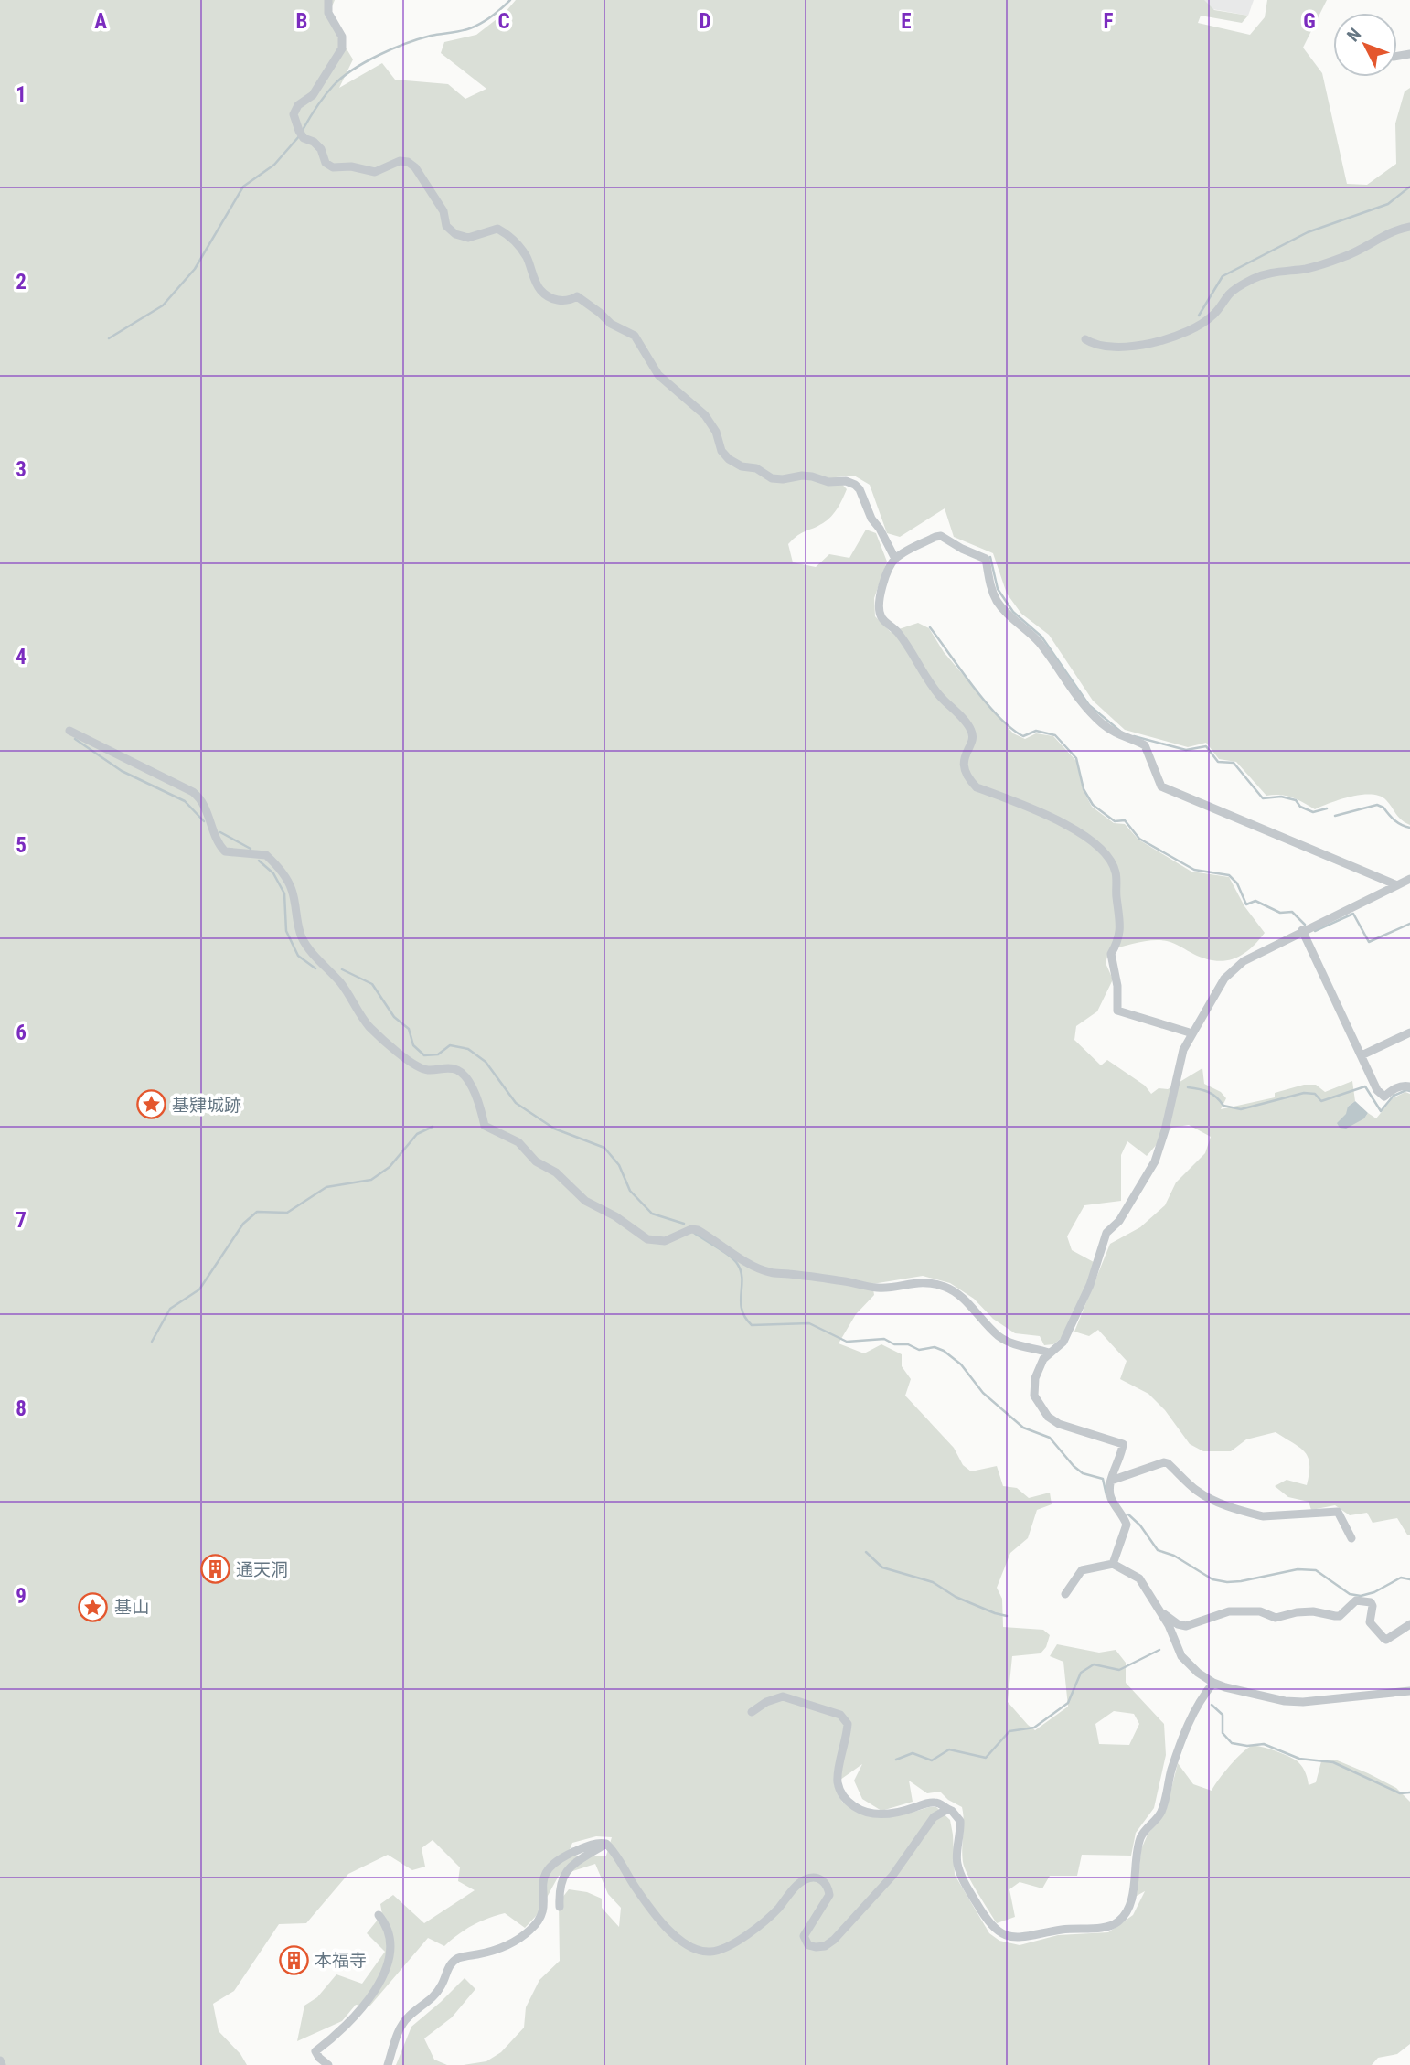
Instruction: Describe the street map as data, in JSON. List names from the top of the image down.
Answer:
{
  "places": {
    "place": ["基肄城跡", "基山"],
    "building": ["通天洞", "本福寺"]
  },
  "north": "top left",
  "grid": {
    "columns": [
      "A",
      "B",
      "C",
      "D",
      "E",
      "F",
      "G"
    ],
    "rows": [
      "1",
      "2",
      "3",
      "4",
      "5",
      "6",
      "7",
      "8",
      "9"
    ]
  }
}
